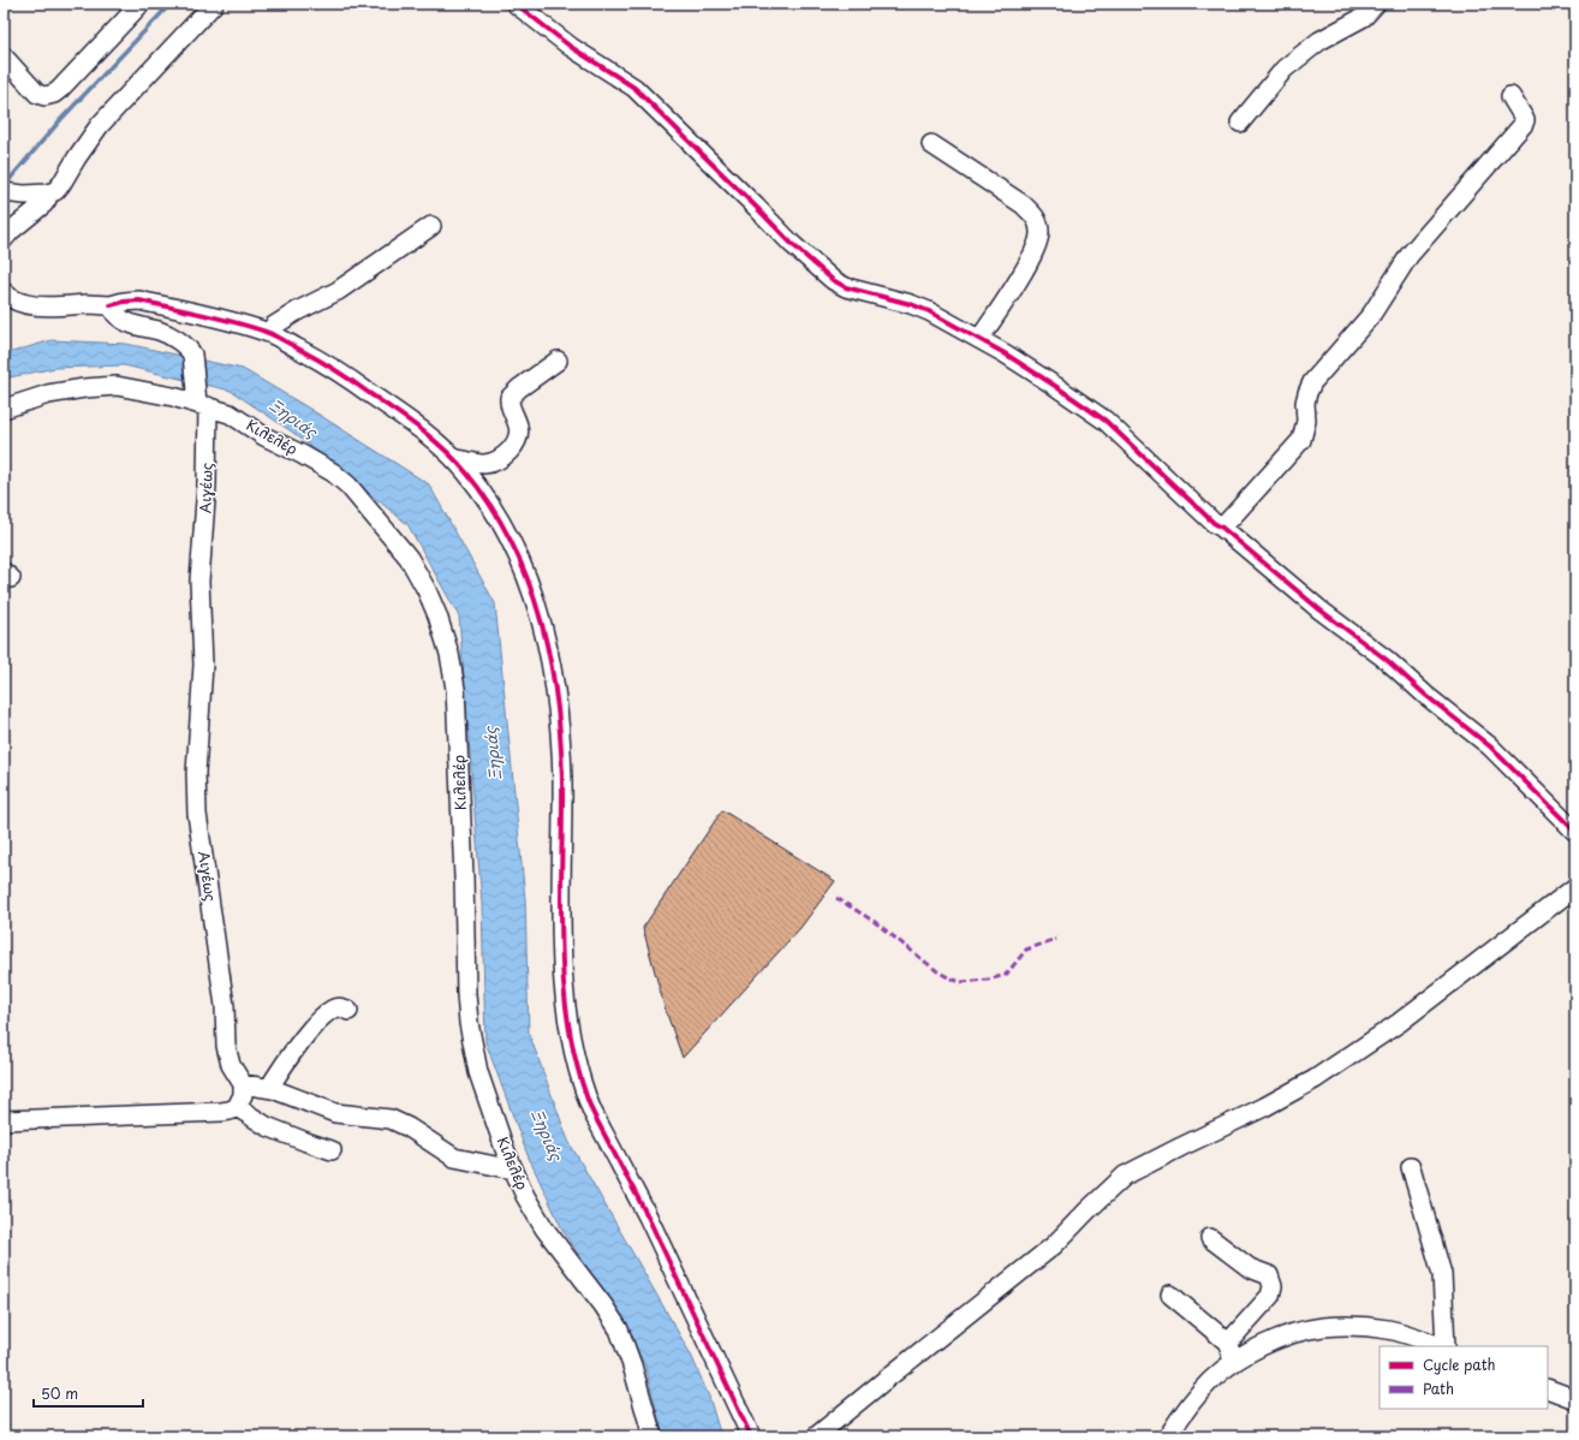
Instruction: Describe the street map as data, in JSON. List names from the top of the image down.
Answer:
{
  "streets": {
    "street": ["Κιλελέρ", "Αιγέως"]
  },
  "crossings": [
    ["Κιλελέρ", "Αιγέως"]
  ],
  "water": ["Ξηριάς"],
  "legend": ["Cycle path", "Path"],
  "scale_bar": "50 m"
}
